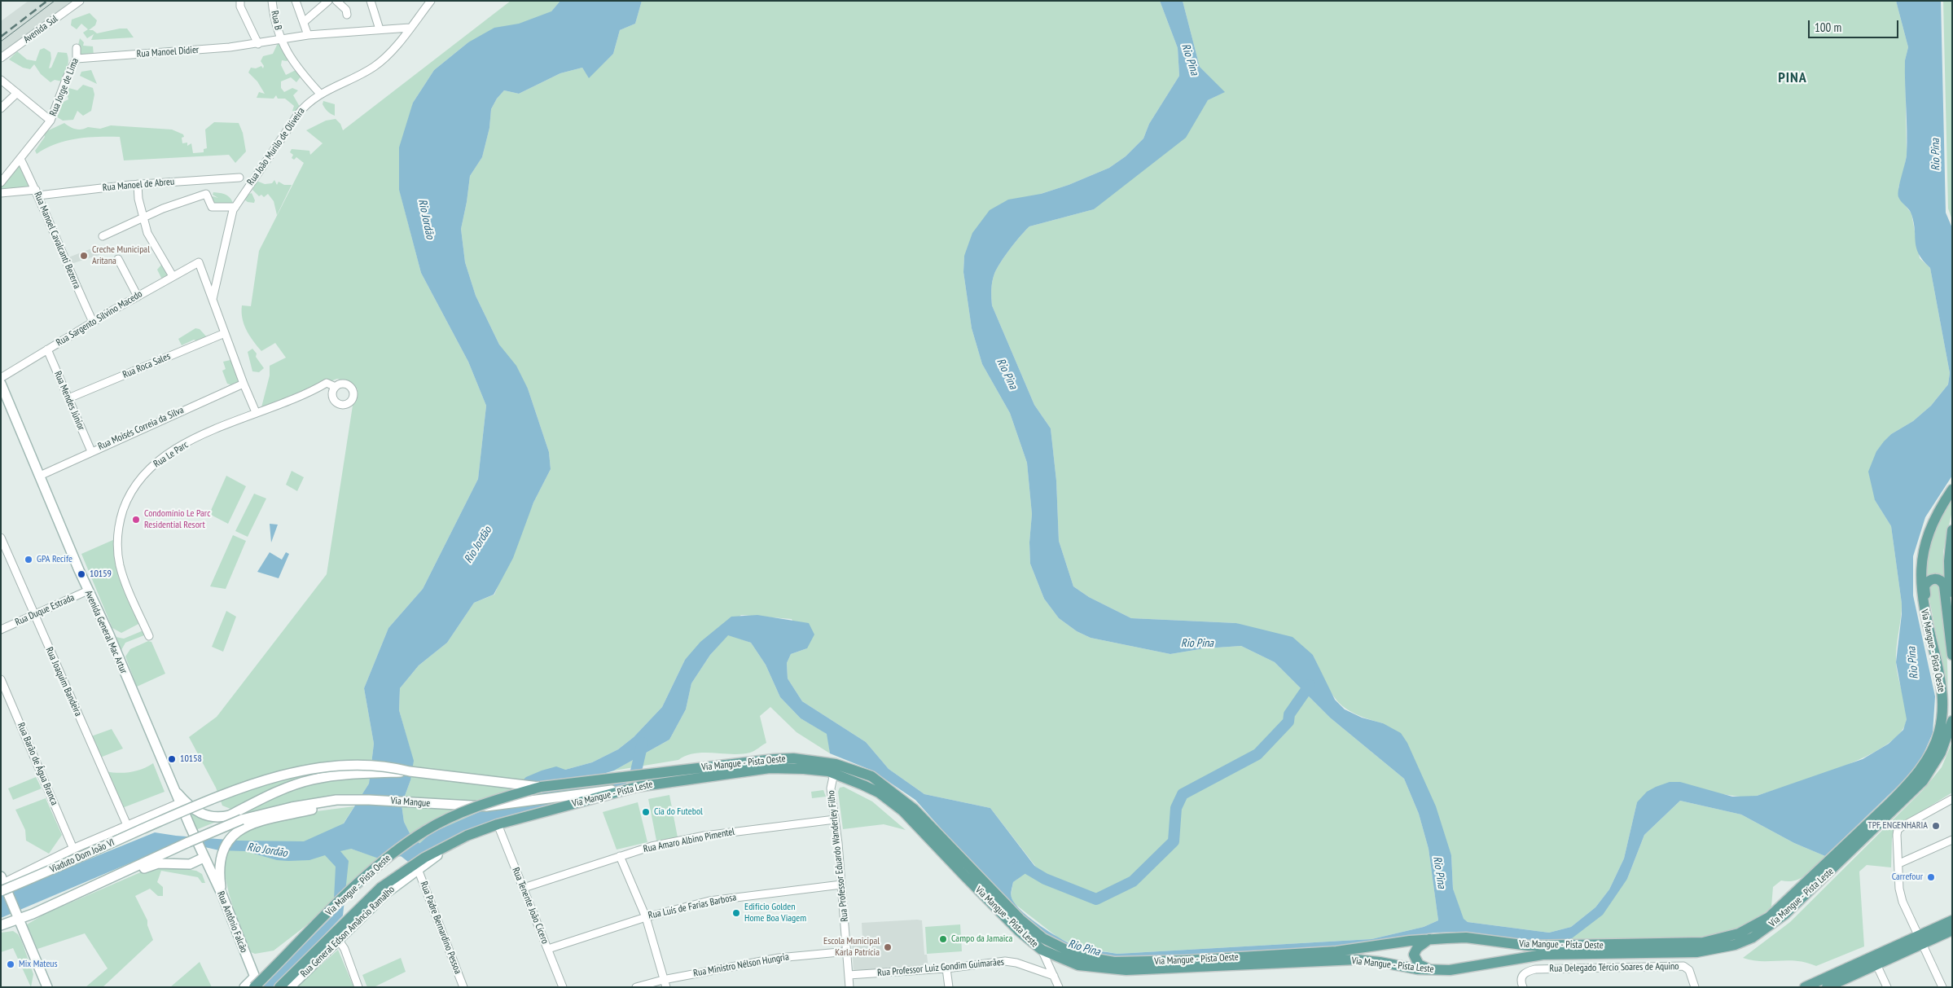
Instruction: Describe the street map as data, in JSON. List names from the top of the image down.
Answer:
{
  "streets": {
    "main road": [
      "Avenida General Mac Artur",
      "Via Mangue - Pista Oeste",
      "Via Mangue - Pista Leste",
      "Via Mangue",
      "Viaduto Dom João VI",
      "Rua Antônio Falcão",
      "Rua General Edson Amâncio Ramalho"
    ],
    "street": [
      "Rua B",
      "Avenida Sul",
      "Rua Manoel Didier",
      "Rua Jorge de Lima",
      "Rua João Murilo de Oliveira",
      "Rua Manoel de Abreu",
      "Rua Manoel Cavalcanti Bezerra",
      "Rua Sargento Silvino Macedo",
      "Rua Roca Sales",
      "Rua Mendes Júnior",
      "Rua Moisés Correia da Silva",
      "Rua Le Parc",
      "Rua Duque Estrada",
      "Rua Joaquim Bandeira",
      "Rua Barão de Água Branca",
      "Rua Amaro Albino Pimentel",
      "Rua Professor Eduardo Wanderley Filho",
      "Rua Tenente João Cícero",
      "Rua Luís de Farias Barbosa",
      "Rua Padre Bernardino Pessoa",
      "Rua Ministro Nélson Hungria",
      "Rua Professor Luiz Gondim Guimarães",
      "Rua Delegado Tércio Soares de Aquino"
    ]
  },
  "crossings": [
    ["Rua B", "Rua Manoel Didier"],
    ["Rua Manoel Didier", "Rua Jorge de Lima"],
    ["Rua Manoel Didier", "Rua João Murilo de Oliveira"],
    ["Rua Jorge de Lima", "Rua Manoel Cavalcanti Bezerra"],
    ["Rua João Murilo de Oliveira", "Rua Sargento Silvino Macedo"],
    ["Rua Manoel de Abreu", "Rua Manoel Cavalcanti Bezerra"],
    ["Rua Manoel Cavalcanti Bezerra", "Rua Sargento Silvino Macedo"],
    ["Rua Sargento Silvino Macedo", "Rua Mendes Júnior"],
    ["Rua Roca Sales", "Rua Mendes Júnior"],
    ["Rua Mendes Júnior", "Rua Moisés Correia da Silva"],
    ["Rua Moisés Correia da Silva", "Avenida General Mac Artur"],
    ["Rua Duque Estrada", "Avenida General Mac Artur"],
    ["Rua Duque Estrada", "Rua Joaquim Bandeira"],
    ["Avenida General Mac Artur", "Rua Antônio Falcão"],
    ["Via Mangue - Pista Oeste", "Rua Antônio Falcão"],
    ["Via Mangue - Pista Leste", "Via Mangue"],
    ["Via Mangue - Pista Leste", "Rua Professor Eduardo Wanderley Filho"],
    ["Via Mangue - Pista Leste", "Rua Tenente João Cícero"],
    ["Via Mangue - Pista Leste", "Rua General Edson Amâncio Ramalho"],
    ["Rua Amaro Albino Pimentel", "Rua Professor Eduardo Wanderley Filho"],
    ["Rua Amaro Albino Pimentel", "Rua Tenente João Cícero"],
    ["Rua Professor Eduardo Wanderley Filho", "Rua Luís de Farias Barbosa"],
    ["Rua Professor Eduardo Wanderley Filho", "Rua Ministro Nélson Hungria"],
    ["Rua Professor Eduardo Wanderley Filho", "Rua Professor Luiz Gondim Guimarães"],
    ["Rua Tenente João Cícero", "Rua Luís de Farias Barbosa"],
    ["Rua Padre Bernardino Pessoa", "Rua General Edson Amâncio Ramalho"]
  ],
  "districts": ["PINA"],
  "water": ["Rio Pina", "Rio Jordão"],
  "places": [
    "Creche Municipal Aritana",
    "Condomínio Le Parc Residential Resort",
    "GPA Recife",
    "10159",
    "10158",
    "Cia do Futebol",
    "TPF ENGENHARIA",
    "Carrefour",
    "Edifício Golden Home Boa Viagem",
    "Campo da Jamaica",
    "Escola Municipal Karla Patrícia",
    "Mix Mateus"
  ],
  "scale_bar": "100 m"
}
